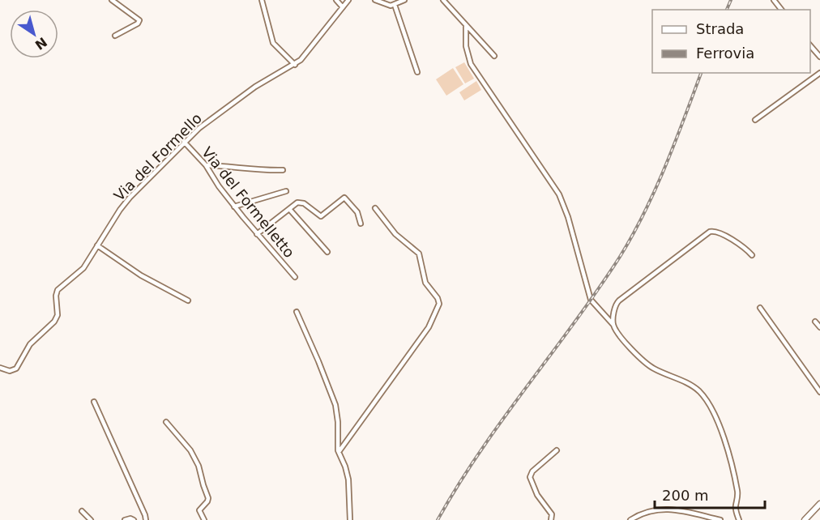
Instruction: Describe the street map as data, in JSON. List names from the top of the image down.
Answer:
{
  "streets": {
    "street": ["Via del Formello", "Via del Formelletto"]
  },
  "crossings": [
    ["Via del Formello", "Via del Formelletto"]
  ],
  "legend": ["Strada", "Ferrovia"],
  "scale_bar": "200 m",
  "north": "bottom right"
}
